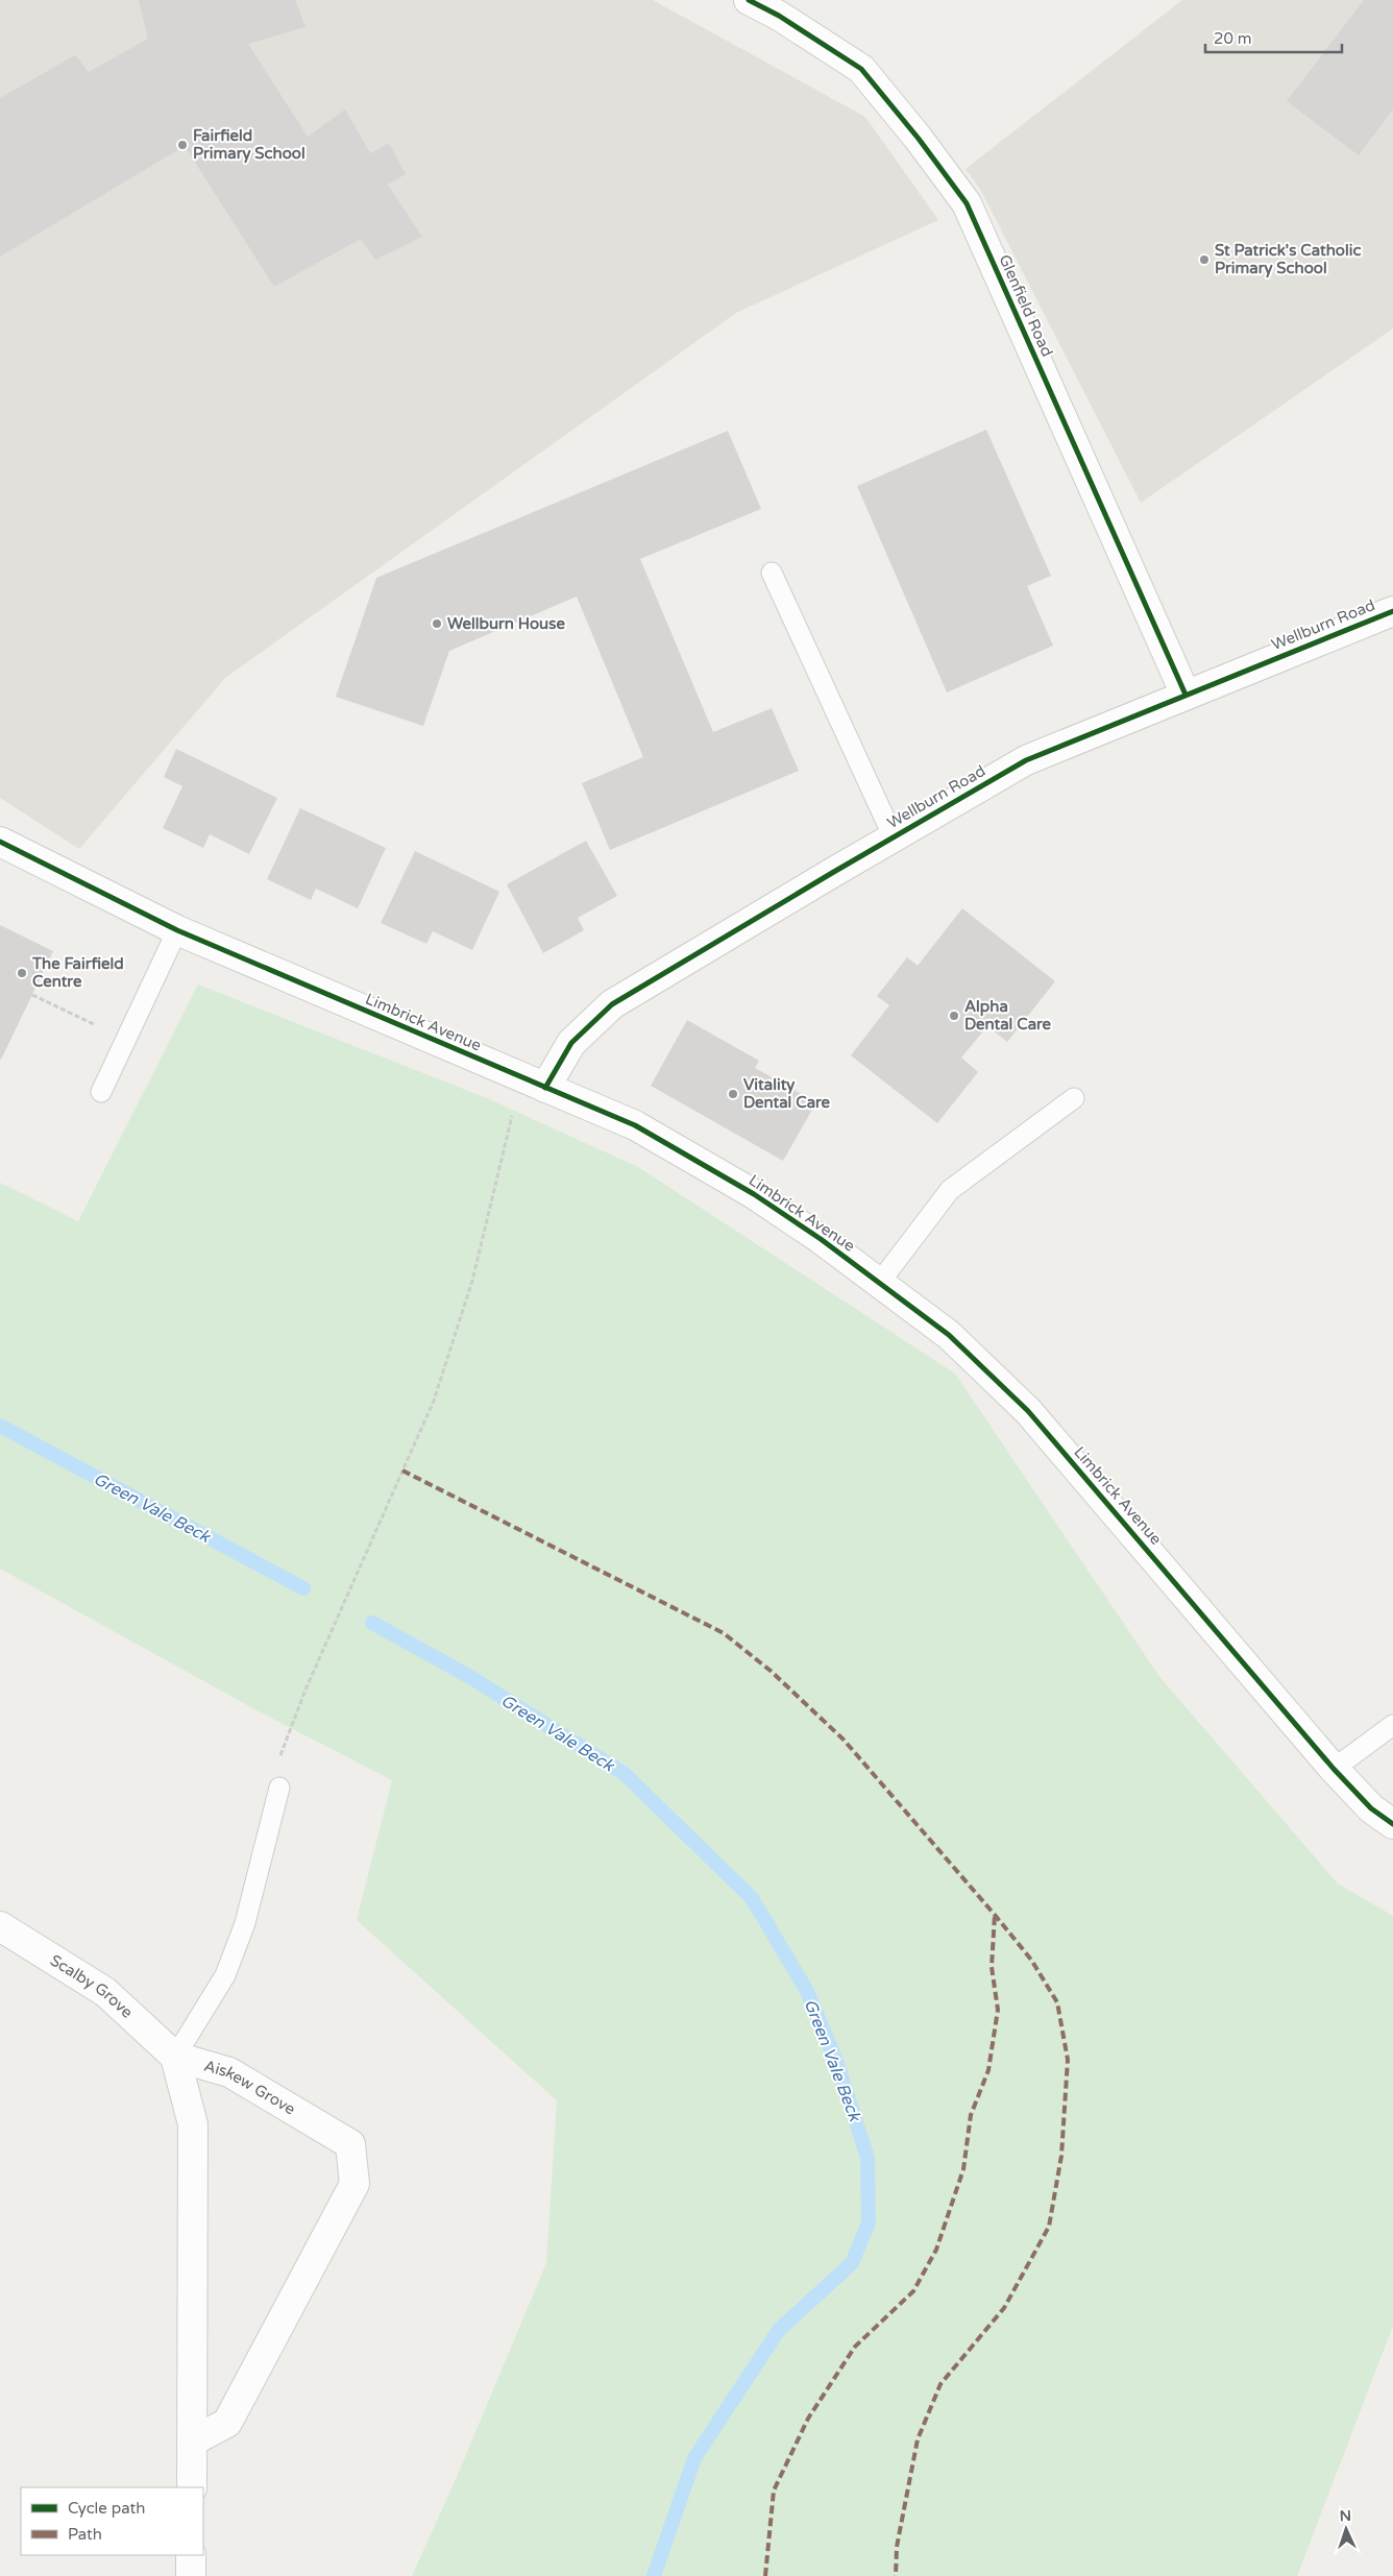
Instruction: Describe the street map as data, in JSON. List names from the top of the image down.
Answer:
{
  "streets": {
    "street": [
      "Glenfield Road",
      "Wellburn Road",
      "Limbrick Avenue",
      "Scalby Grove",
      "Aiskew Grove"
    ]
  },
  "crossings": [
    ["Glenfield Road", "Wellburn Road"],
    ["Wellburn Road", "Limbrick Avenue"],
    ["Scalby Grove", "Aiskew Grove"]
  ],
  "water": ["Green Vale Beck"],
  "places": [
    "Fairfield Primary School",
    "St Patrick's Catholic Primary School",
    "Wellburn House",
    "The Fairfield Centre",
    "Alpha Dental Care",
    "Vitality Dental Care"
  ],
  "legend": ["Cycle path", "Path"],
  "scale_bar": "20 m",
  "north": "top"
}
